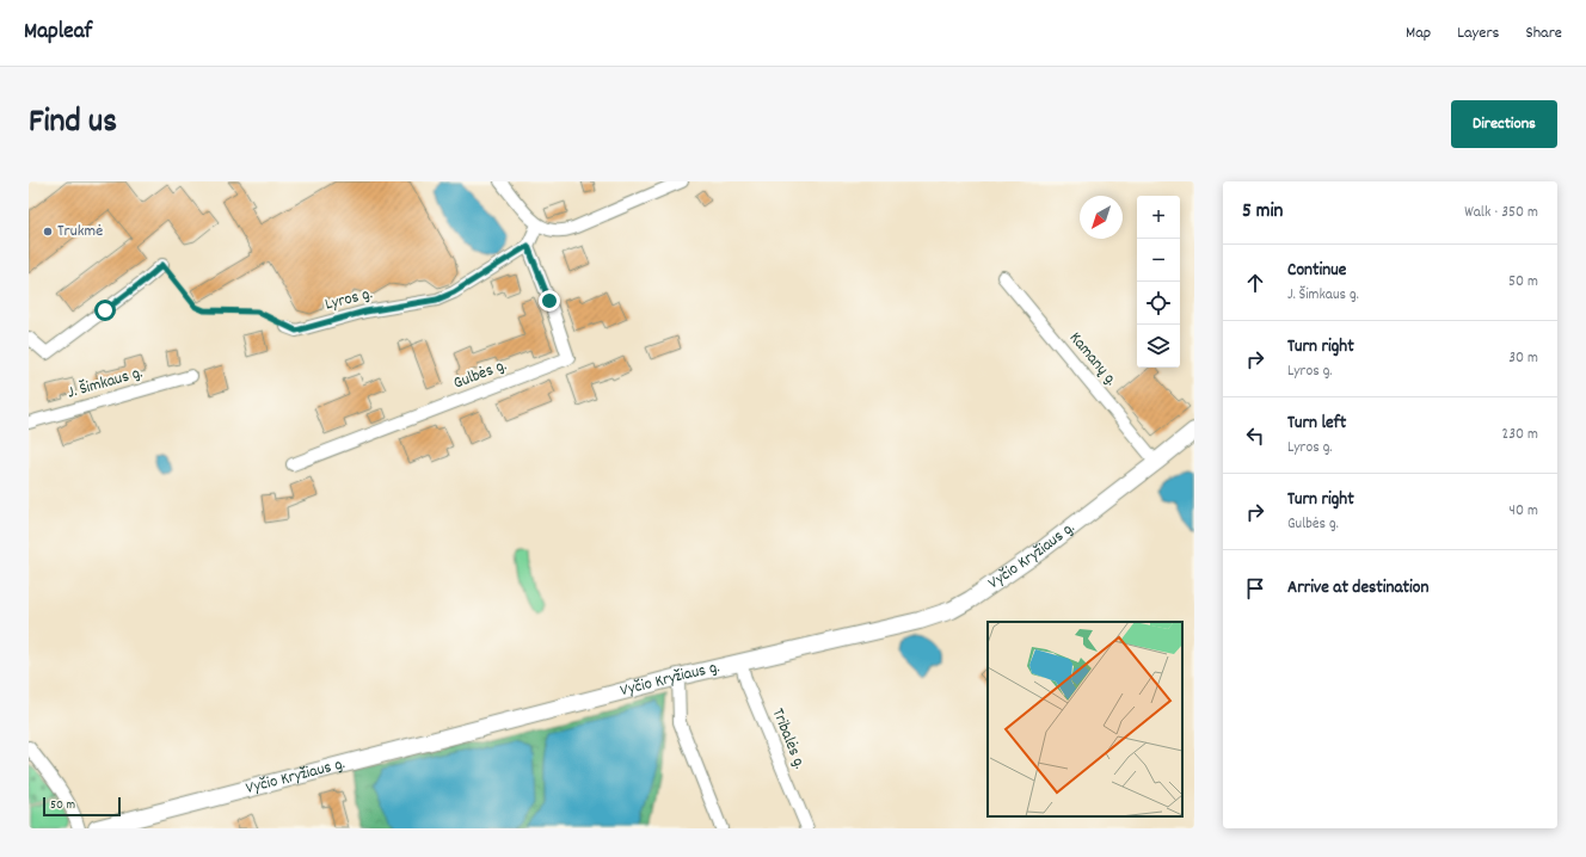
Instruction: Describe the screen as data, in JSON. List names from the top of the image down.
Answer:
{
  "streets": {
    "street": [
      "Lyros g.",
      "Kamanų g.",
      "Gulbės g.",
      "J. Šimkaus g.",
      "Vyčio Kryžiaus g.",
      "Tribalės g."
    ]
  },
  "crossings": [
    ["Lyros g.", "Gulbės g."],
    ["Kamanų g.", "Vyčio Kryžiaus g."],
    ["Vyčio Kryžiaus g.", "Tribalės g."]
  ],
  "places": ["Trukmė"],
  "scale_bar": "50 m",
  "north": "bottom left",
  "page": {
    "header": "Mapleaf",
    "nav": ["Map", "Layers", "Share"],
    "title": "Find us",
    "buttons": "Directions",
    "heading": ["5 min", "Walk · 350 m"],
    "map_buttons": ["+", "−"],
    "list": [
      ["Continue", "J. Šimkaus g.", "50 m"],
      ["Turn right", "Lyros g.", "30 m"],
      ["Turn left", "Lyros g.", "230 m"],
      ["Turn right", "Gulbės g.", "40 m"],
      "Arrive at destination"
    ],
    "scale": "50 m"
  }
}
